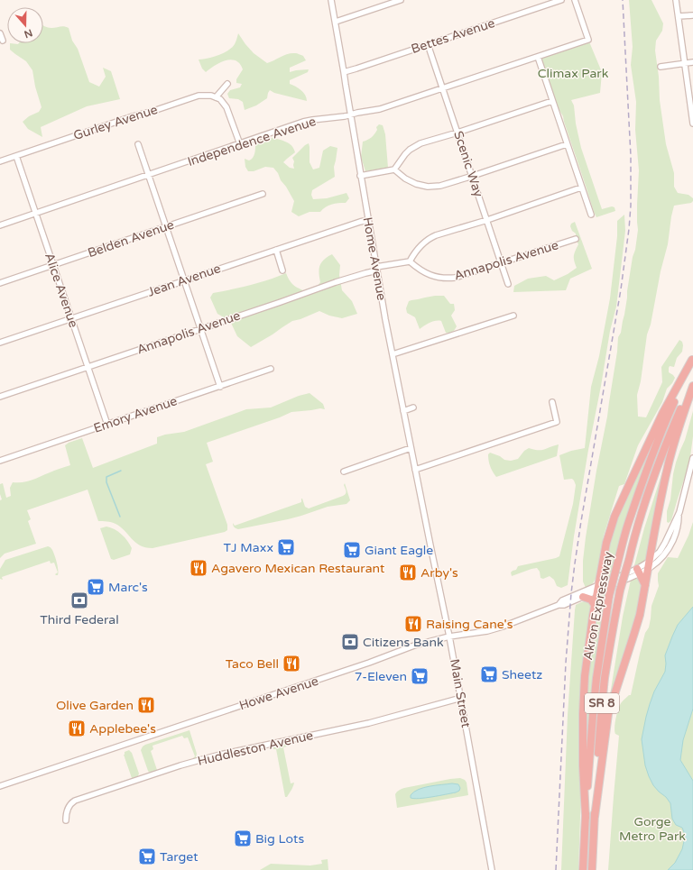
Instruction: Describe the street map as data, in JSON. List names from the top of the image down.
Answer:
{
  "streets": {
    "highway": ["Akron Expressway", "SR 8"],
    "street": [
      "Bettes Avenue",
      "Gurley Avenue",
      "Independence Avenue",
      "Scenic Way",
      "Belden Avenue",
      "Home Avenue",
      "Annapolis Avenue",
      "Jean Avenue",
      "Alice Avenue",
      "Emory Avenue",
      "Howe Avenue",
      "Main Street",
      "Huddleston Avenue"
    ]
  },
  "crossings": [
    ["Bettes Avenue", "Scenic Way"],
    ["Bettes Avenue", "Home Avenue"],
    ["Gurley Avenue", "Alice Avenue"],
    ["Independence Avenue", "Scenic Way"],
    ["Independence Avenue", "Home Avenue"],
    ["Independence Avenue", "Alice Avenue"],
    ["Scenic Way", "Annapolis Avenue"],
    ["Belden Avenue", "Alice Avenue"],
    ["Home Avenue", "Annapolis Avenue"],
    ["Home Avenue", "Jean Avenue"],
    ["Home Avenue", "Main Street"],
    ["Annapolis Avenue", "Alice Avenue"],
    ["Jean Avenue", "Alice Avenue"],
    ["Alice Avenue", "Emory Avenue"],
    ["Howe Avenue", "Main Street"],
    ["Main Street", "Huddleston Avenue"]
  ],
  "parks": ["Climax Park", "Gorge Metro Park"],
  "places": {
    "supermarket": [
      "TJ Maxx",
      "Giant Eagle",
      "Marc's",
      "Sheetz",
      "7-Eleven",
      "Big Lots",
      "Target"
    ],
    "restaurant": [
      "Agavero Mexican Restaurant",
      "Arby's",
      "Raising Cane's",
      "Taco Bell",
      "Olive Garden",
      "Applebee's"
    ],
    "bank": ["Third Federal", "Citizens Bank"]
  },
  "north": "bottom"
}
